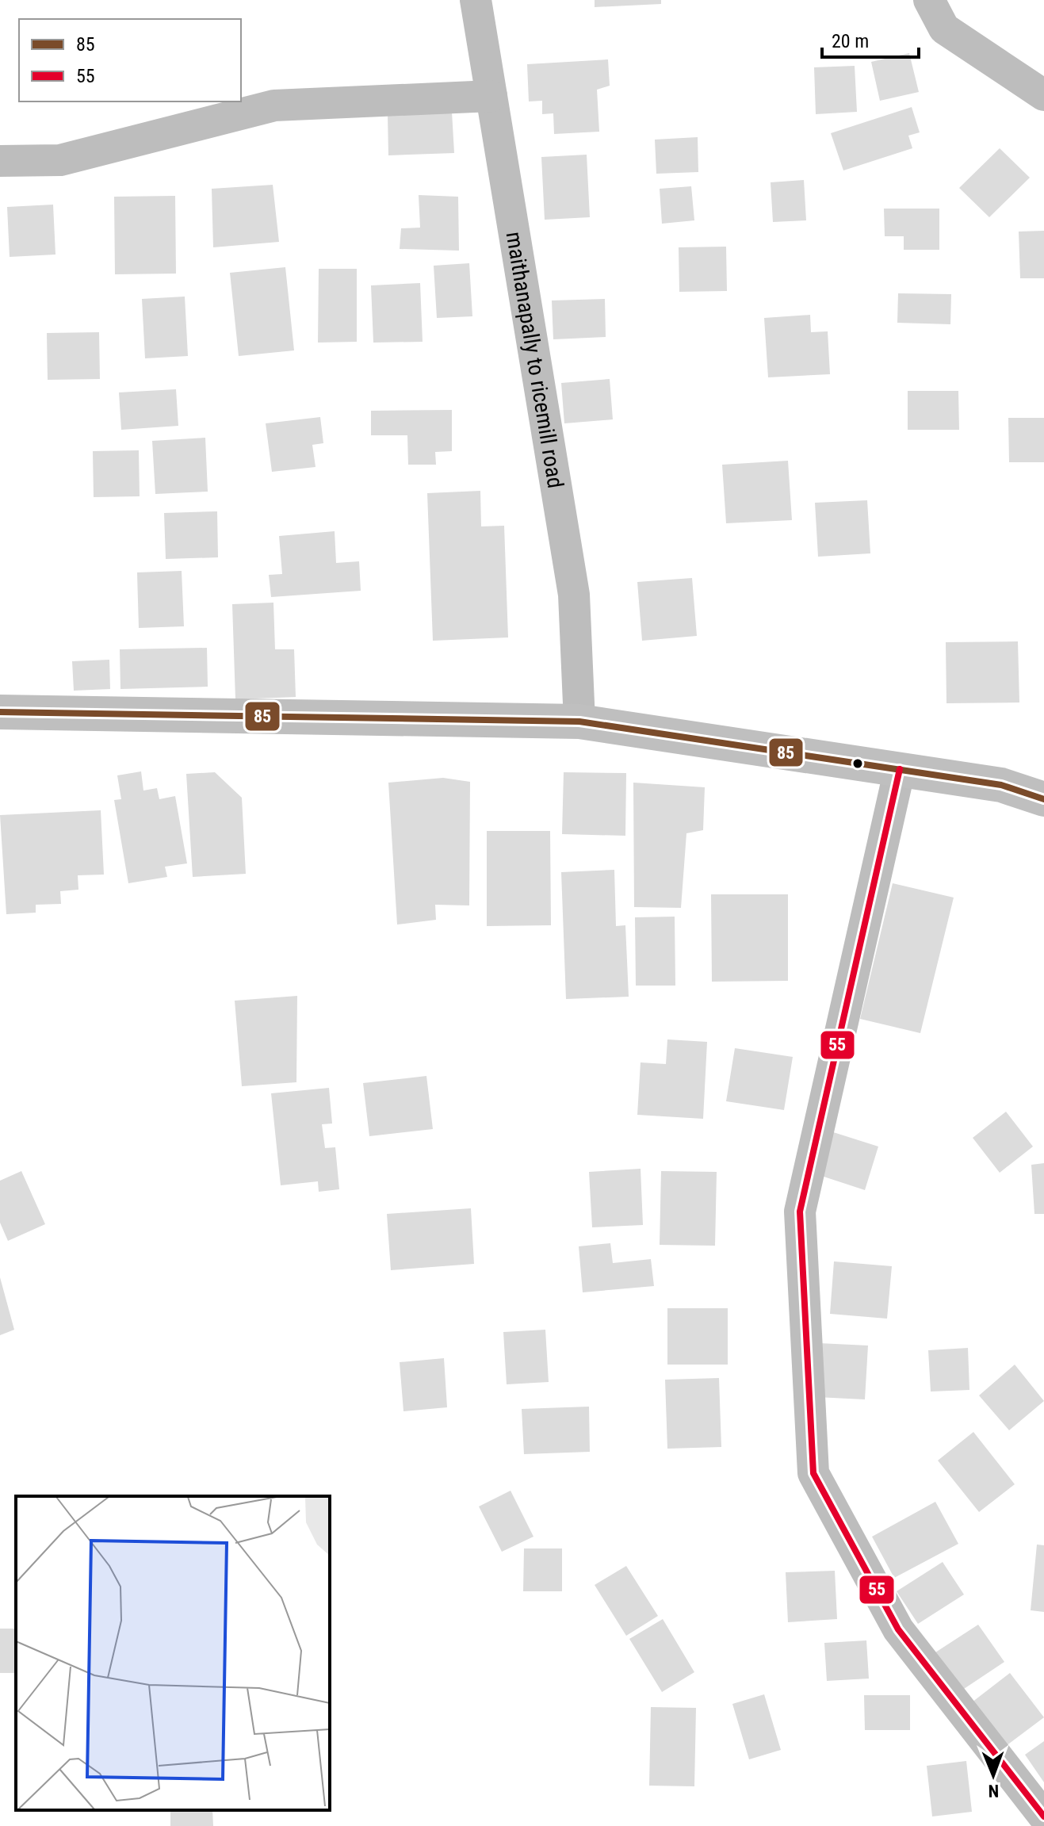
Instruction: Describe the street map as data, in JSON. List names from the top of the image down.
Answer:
{
  "streets": {
    "street": ["maithanapally to ricemill road"]
  },
  "lines": ["transit line 85", "transit line 55"],
  "legend": ["85", "55"],
  "scale_bar": "20 m",
  "north": "bottom"
}
